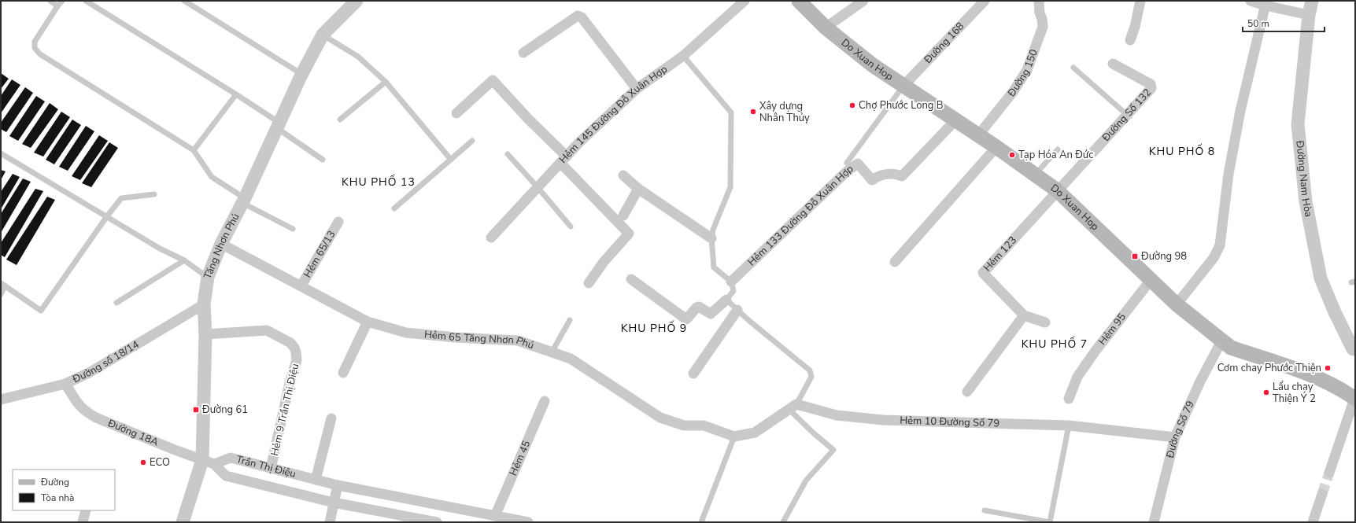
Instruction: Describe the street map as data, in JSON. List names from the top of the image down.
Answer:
{
  "streets": {
    "main road": ["Do Xuan Hop"],
    "street": [
      "Đường 168",
      "Đường 150",
      "Hẻm 145 Đường Đỗ Xuân Hợp",
      "Đường Số 132",
      "Đường Nam Hòa",
      "Hẻm 133 Đường Đỗ Xuân Hợp",
      "Tăng Nhơn Phú",
      "Hẻm 65/13",
      "Hẻm 123",
      "Hẻm 95",
      "Hẻm 65 Tăng Nhơn Phú",
      "Đường số 18/14",
      "Hẻm 9 Trần Thị Điệu",
      "Hẻm 10 Đường Số 79",
      "Đường Số 79",
      "Đường 18A",
      "Hẻm 45",
      "Trần Thị Điệu"
    ]
  },
  "crossings": [
    ["Đường 168", "Do Xuan Hop"],
    ["Do Xuan Hop", "Đường 150"],
    ["Do Xuan Hop", "Đường Số 132"],
    ["Do Xuan Hop", "Hẻm 133 Đường Đỗ Xuân Hợp"],
    ["Do Xuan Hop", "Hẻm 123"],
    ["Do Xuan Hop", "Hẻm 95"],
    ["Do Xuan Hop", "Đường Số 79"],
    ["Đường Số 132", "Hẻm 123"],
    ["Tăng Nhơn Phú", "Hẻm 65 Tăng Nhơn Phú"],
    ["Tăng Nhơn Phú", "Đường số 18/14"],
    ["Tăng Nhơn Phú", "Hẻm 9 Trần Thị Điệu"],
    ["Tăng Nhơn Phú", "Đường 18A"],
    ["Tăng Nhơn Phú", "Trần Thị Điệu"],
    ["Hẻm 65/13", "Hẻm 65 Tăng Nhơn Phú"],
    ["Đường số 18/14", "Đường 18A"],
    ["Hẻm 9 Trần Thị Điệu", "Trần Thị Điệu"],
    ["Hẻm 10 Đường Số 79", "Đường Số 79"],
    ["Đường 18A", "Trần Thị Điệu"],
    ["Hẻm 45", "Trần Thị Điệu"]
  ],
  "districts": [
    "KHU PHỐ 8",
    "KHU PHỐ 13",
    "KHU PHỐ 9",
    "KHU PHỐ 7"
  ],
  "places": {
    "other": [
      "Chợ Phước Long B",
      "Xây dựng Nhân Thủy",
      "Tạp Hóa An Đức",
      "Cơm chay Phước Thiện",
      "Lẩu chay Thiện Ý 2",
      "ECO"
    ],
    "transit": ["Đường 98", "Đường 61"]
  },
  "legend": ["Đường", "Tòa nhà"],
  "scale_bar": "50 m"
}
